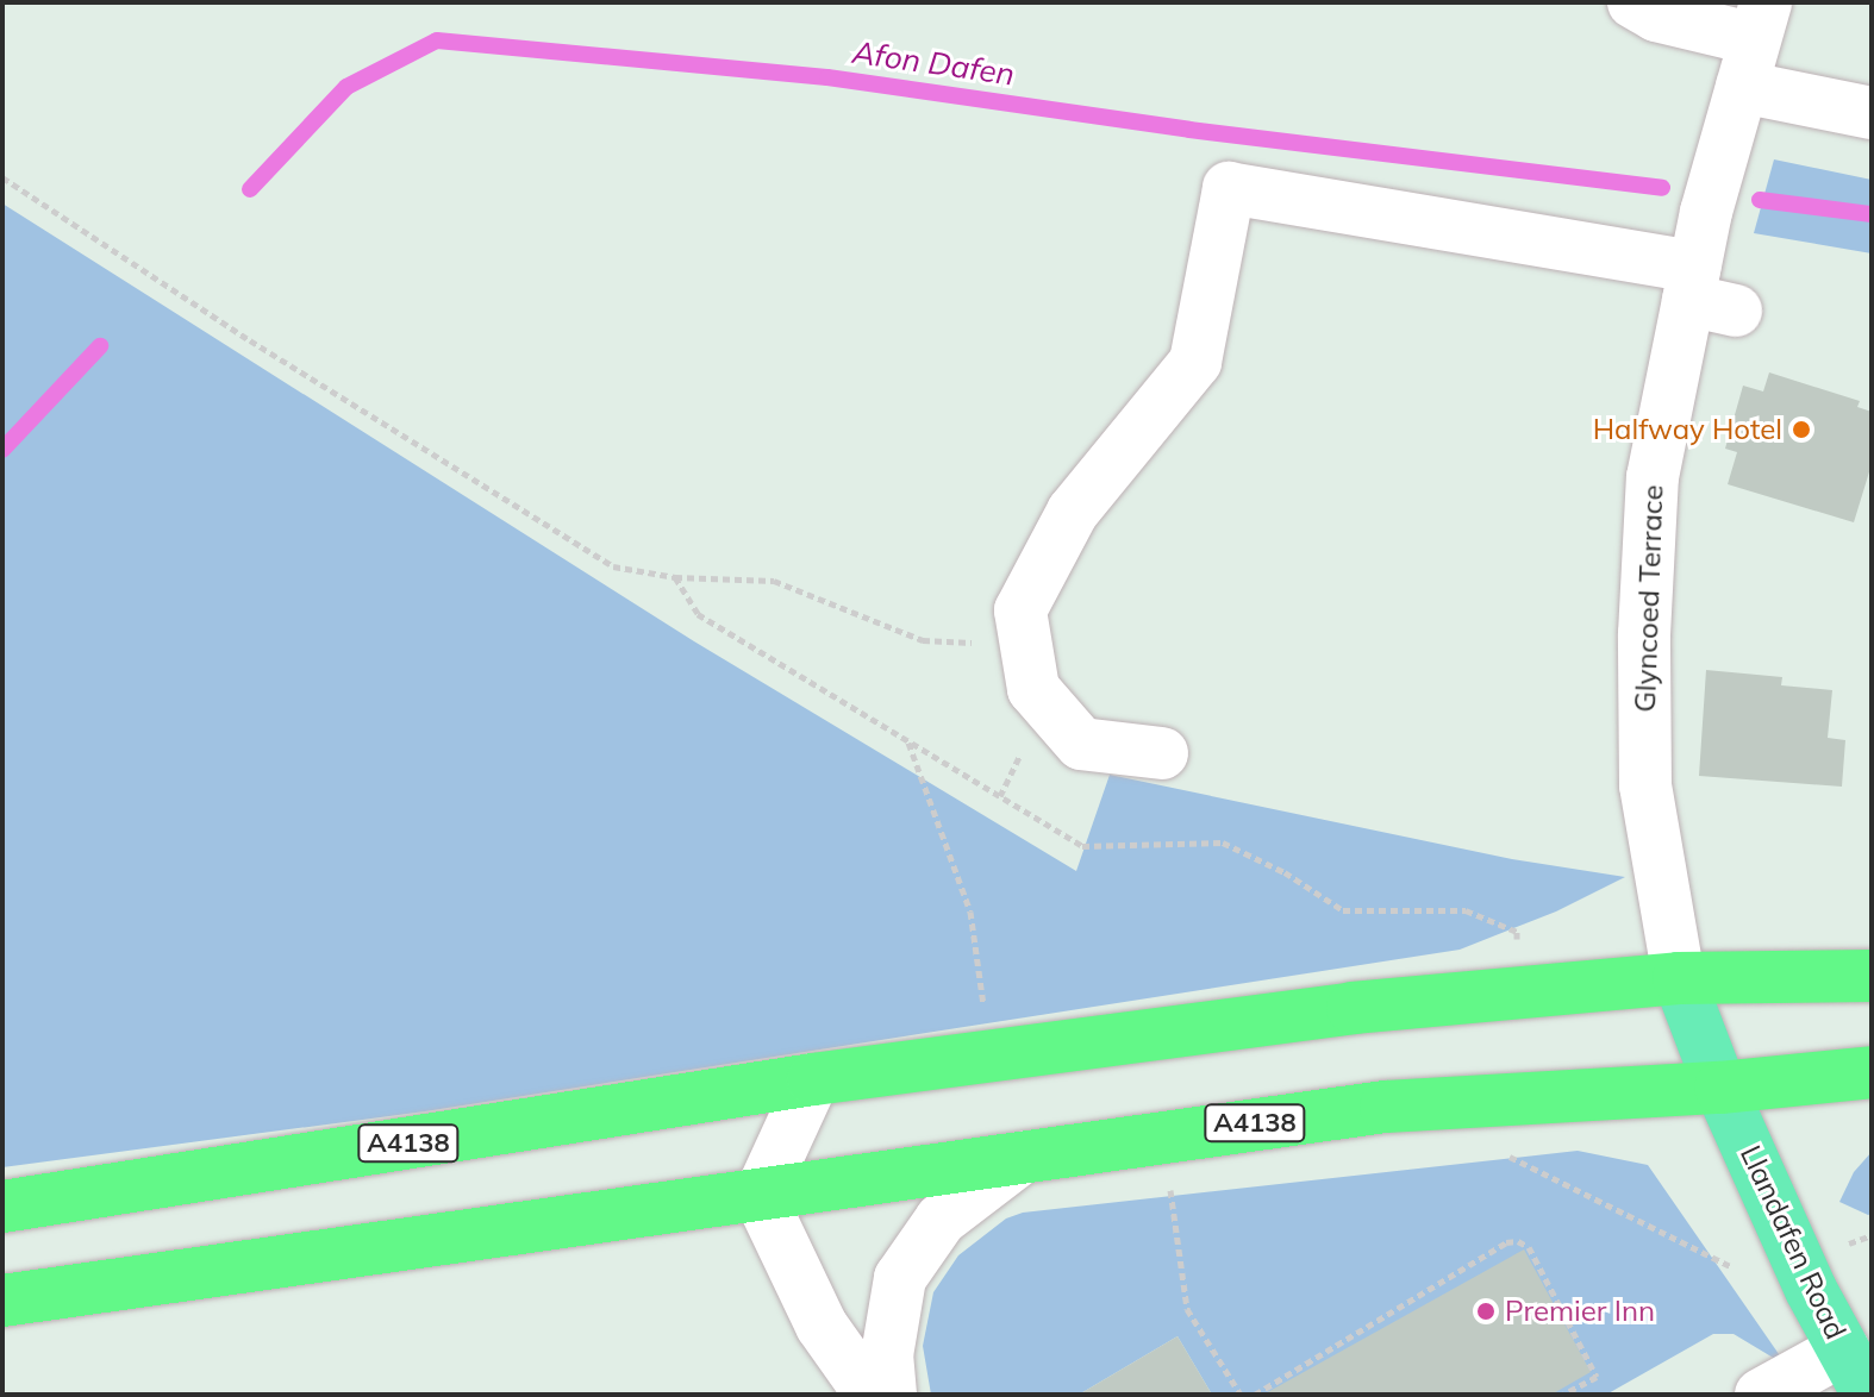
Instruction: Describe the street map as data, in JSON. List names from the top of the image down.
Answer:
{
  "streets": {
    "highway": ["A4138"],
    "main road": ["Llandafen Road"],
    "street": ["Glyncoed Terrace"]
  },
  "crossings": [
    ["Glyncoed Terrace", "A4138"],
    ["Glyncoed Terrace", "Llandafen Road"],
    ["A4138", "Llandafen Road"]
  ],
  "water": ["Afon Dafen"],
  "places": ["Halfway Hotel", "Premier Inn"]
}
